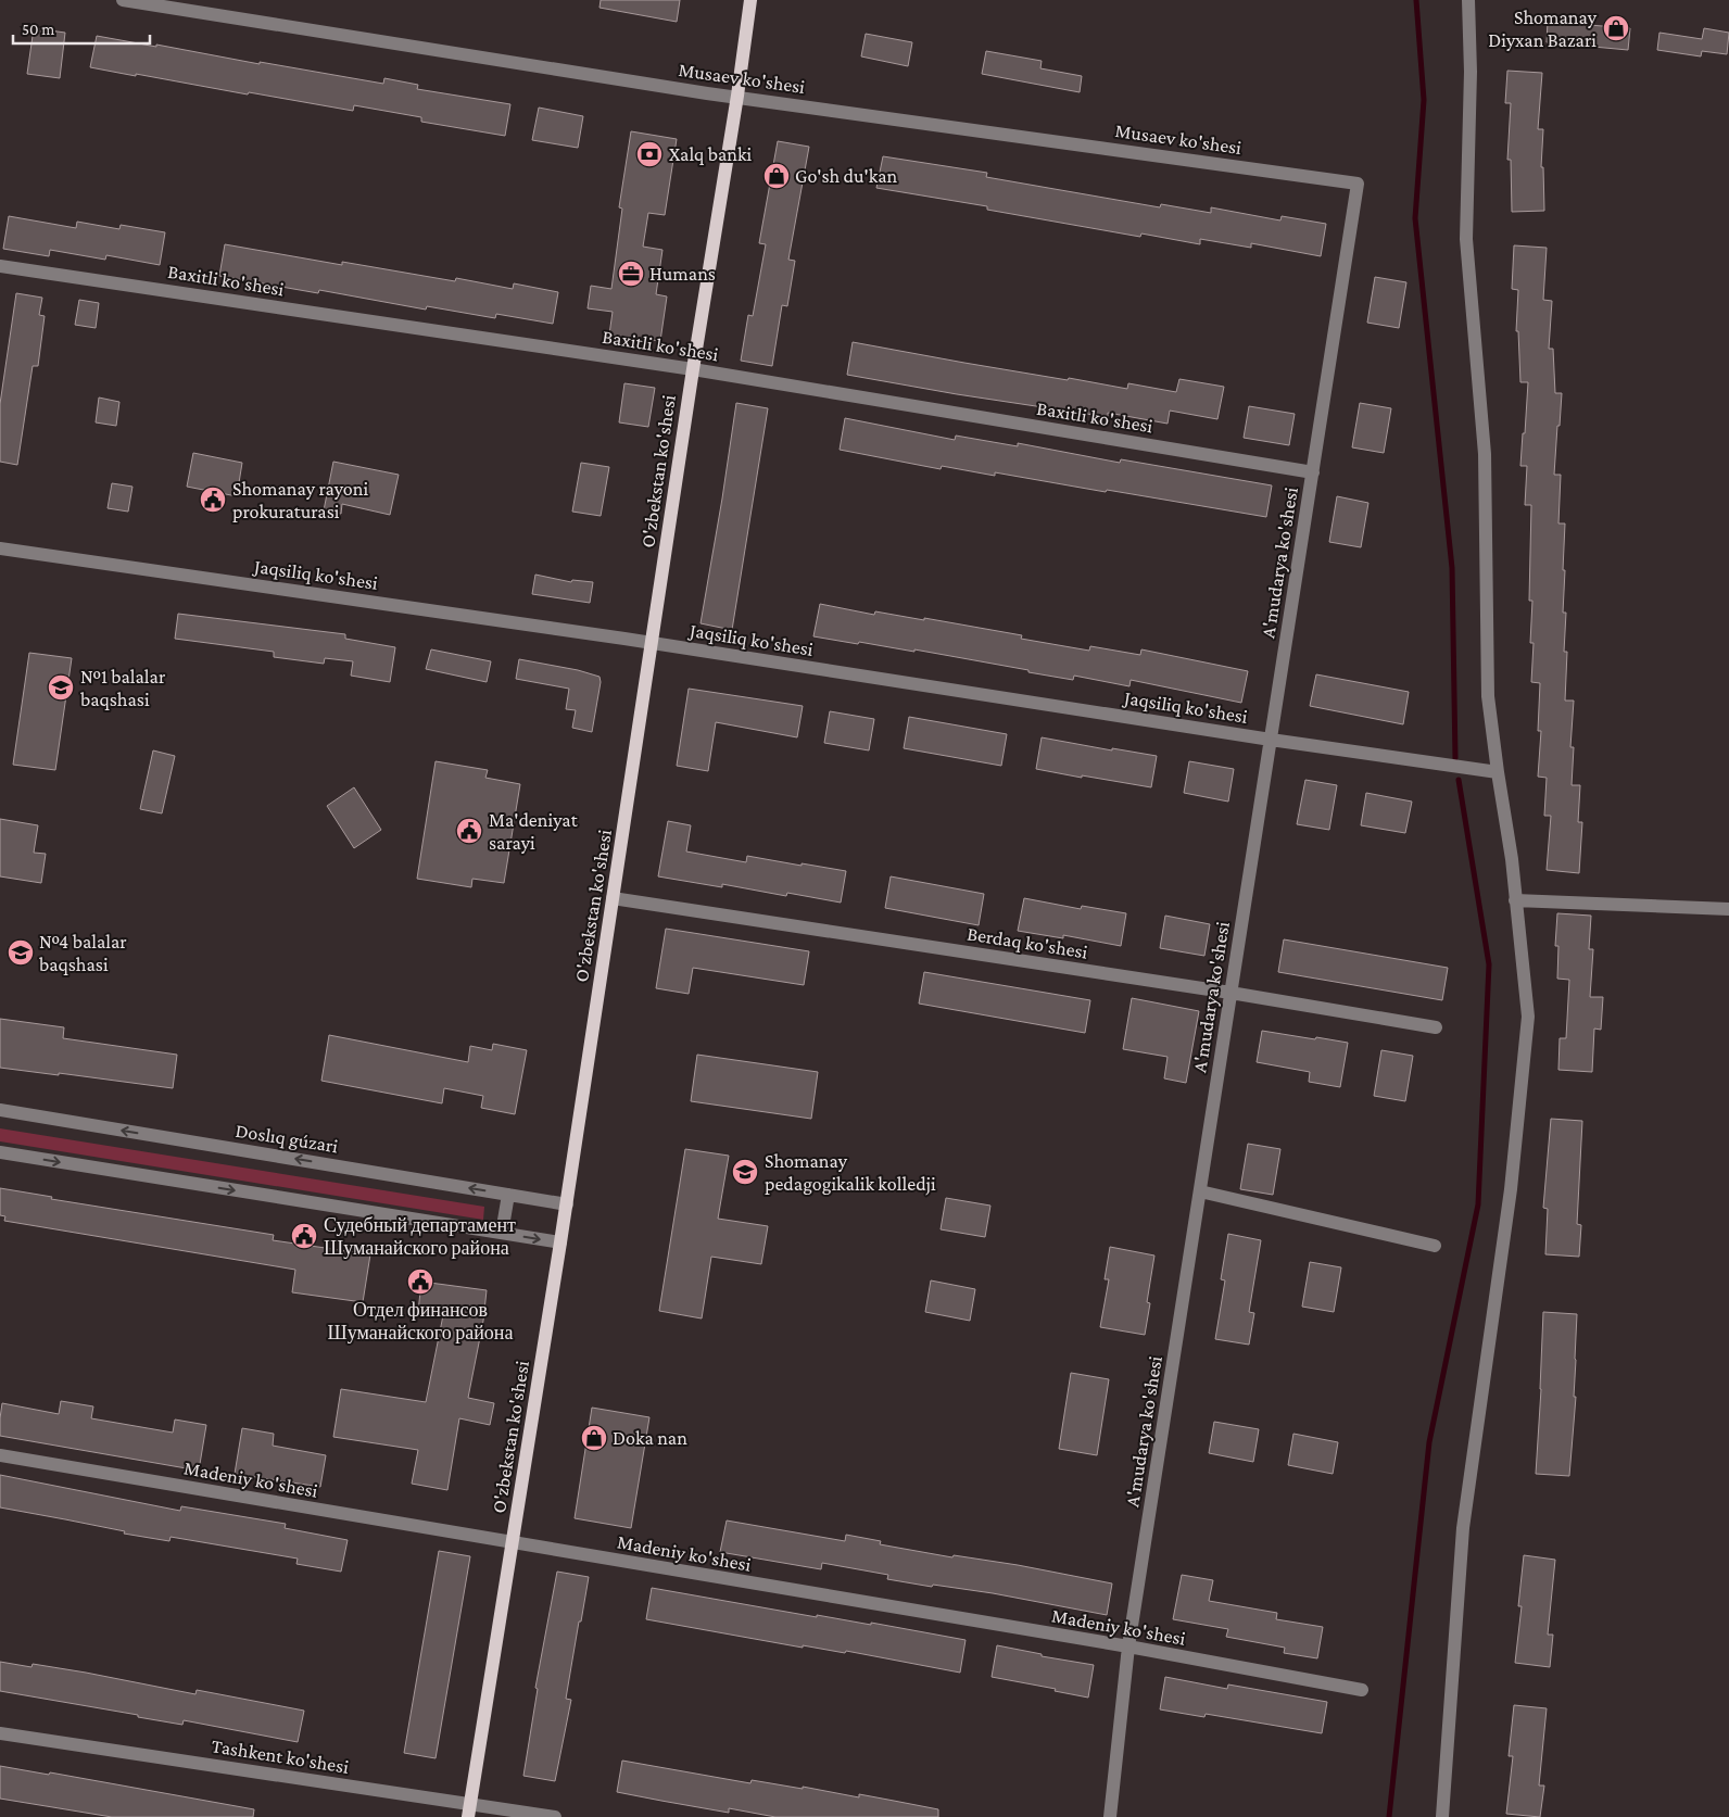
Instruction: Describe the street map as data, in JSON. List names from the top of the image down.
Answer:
{
  "streets": {
    "main road": ["O'zbekstan ko'shesi"],
    "street": [
      "Musaev ko'shesi",
      "Baxitli ko'shesi",
      "A'mudarya ko'shesi",
      "Jaqsiliq ko'shesi",
      "Berdaq ko'shesi",
      "Doslıq gúzari",
      "Madeniy ko'shesi",
      "Tashkent ko'shesi"
    ]
  },
  "crossings": [
    ["Musaev ko'shesi", "O'zbekstan ko'shesi"],
    ["Musaev ko'shesi", "A'mudarya ko'shesi"],
    ["Baxitli ko'shesi", "O'zbekstan ko'shesi"],
    ["Baxitli ko'shesi", "A'mudarya ko'shesi"],
    ["O'zbekstan ko'shesi", "Jaqsiliq ko'shesi"],
    ["O'zbekstan ko'shesi", "Berdaq ko'shesi"],
    ["O'zbekstan ko'shesi", "Doslıq gúzari"],
    ["O'zbekstan ko'shesi", "Madeniy ko'shesi"],
    ["O'zbekstan ko'shesi", "Tashkent ko'shesi"],
    ["A'mudarya ko'shesi", "Jaqsiliq ko'shesi"],
    ["A'mudarya ko'shesi", "Berdaq ko'shesi"],
    ["A'mudarya ko'shesi", "Madeniy ko'shesi"]
  ],
  "places": {
    "shop": ["Shomanay Diyxan Bazari", "Go'sh du'kan", "Doka nan"],
    "bank": ["Xalq banki"],
    "office": ["Humans"],
    "public building": [
      "Shomanay rayoni prokuraturasi",
      "Ma'deniyat sarayi",
      "Судебный департамент Шуманайского района",
      "Отдел финансов Шуманайского района"
    ],
    "school or university": ["№1 balalar baqshasi", "№4 balalar baqshasi", "Shomanay pedagogikalik kolledji"]
  },
  "scale_bar": "50 m"
}
